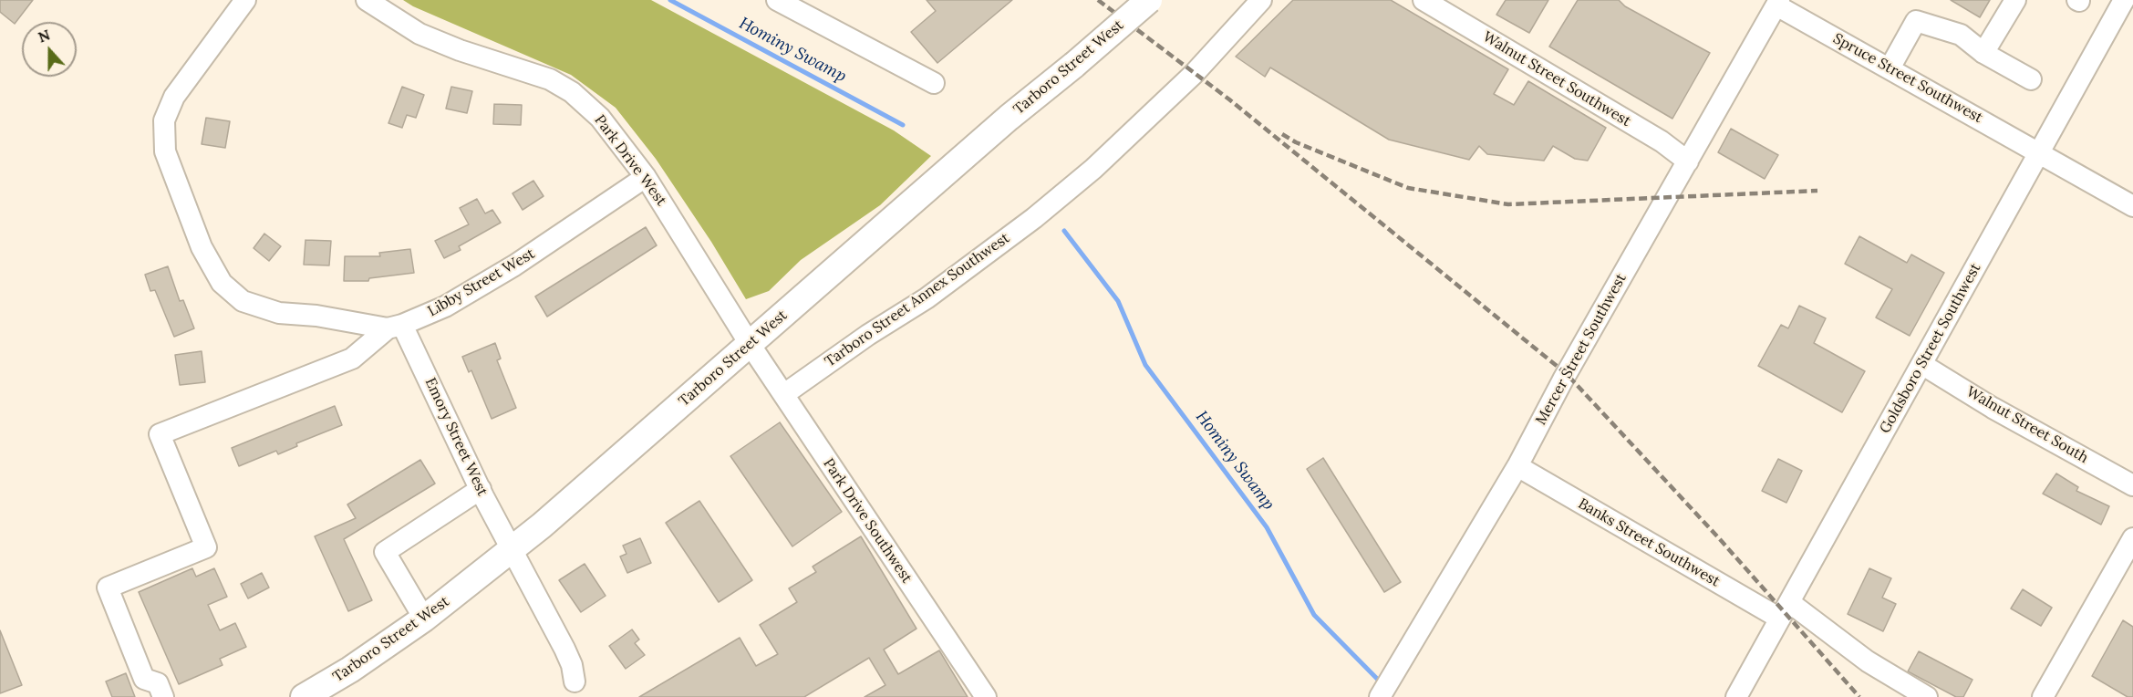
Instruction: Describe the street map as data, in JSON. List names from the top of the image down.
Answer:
{
  "streets": {
    "main road": ["Tarboro Street West"],
    "street": [
      "Spruce Street Southwest",
      "Walnut Street Southwest",
      "Park Drive West",
      "Libby Street West",
      "Tarboro Street Annex Southwest",
      "Goldsboro Street Southwest",
      "Mercer Street Southwest",
      "Walnut Street South",
      "Emory Street West",
      "Park Drive Southwest",
      "Banks Street Southwest"
    ]
  },
  "crossings": [
    ["Tarboro Street West", "Park Drive West"],
    ["Tarboro Street West", "Emory Street West"],
    ["Tarboro Street West", "Park Drive Southwest"],
    ["Spruce Street Southwest", "Goldsboro Street Southwest"],
    ["Spruce Street Southwest", "Mercer Street Southwest"],
    ["Walnut Street Southwest", "Mercer Street Southwest"],
    ["Park Drive West", "Libby Street West"],
    ["Park Drive West", "Park Drive Southwest"],
    ["Libby Street West", "Emory Street West"],
    ["Tarboro Street Annex Southwest", "Park Drive Southwest"],
    ["Goldsboro Street Southwest", "Walnut Street South"],
    ["Goldsboro Street Southwest", "Banks Street Southwest"],
    ["Mercer Street Southwest", "Banks Street Southwest"]
  ],
  "water": ["Hominy Swamp"],
  "north": "top"
}
